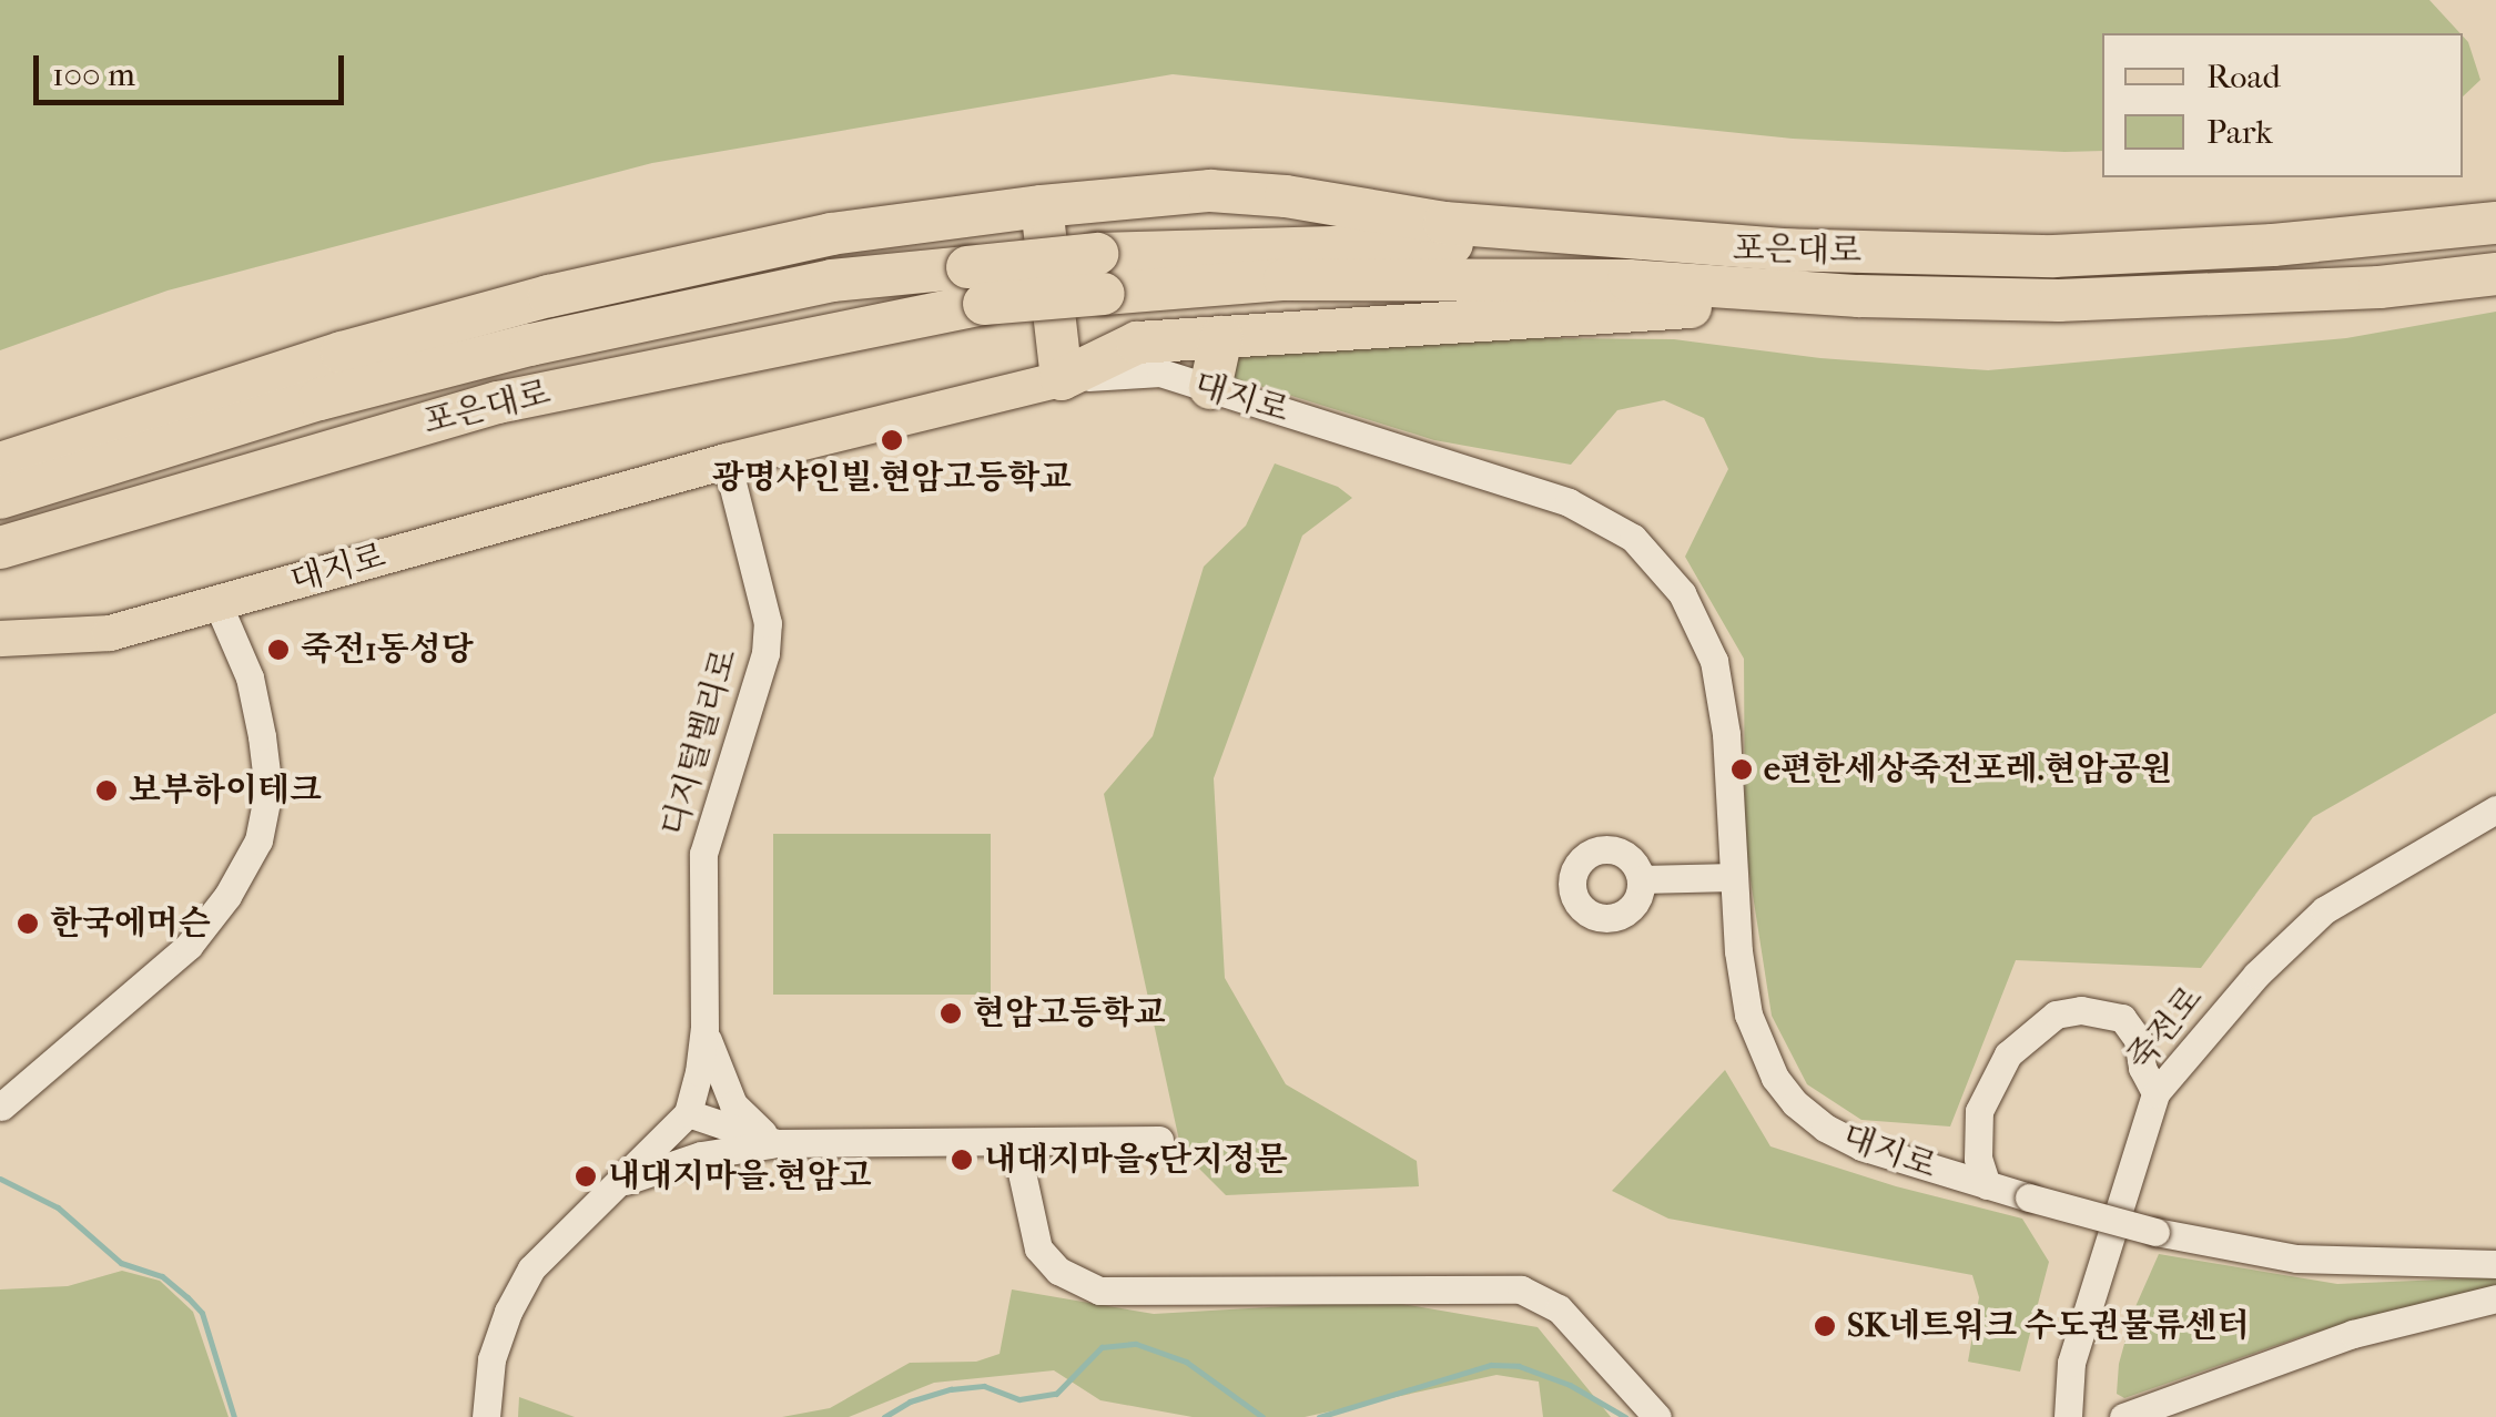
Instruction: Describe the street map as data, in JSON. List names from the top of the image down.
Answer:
{
  "streets": {
    "highway": ["포은대로"],
    "main road": ["대지로"],
    "street": ["디지털벨리로", "죽전로"]
  },
  "crossings": [
    ["대지로", "디지털벨리로"]
  ],
  "places": [
    "광명샤인빌.현암고등학교",
    "죽전1동성당",
    "e편한세상죽전포레.현암공원",
    "보부하이테크",
    "한국에머슨",
    "현암고등학교",
    "내대지마을5단지정문",
    "내대지마을.현암고",
    "SK네트워크 수도권물류센터"
  ],
  "legend": ["Road", "Park"],
  "scale_bar": "100 m"
}
